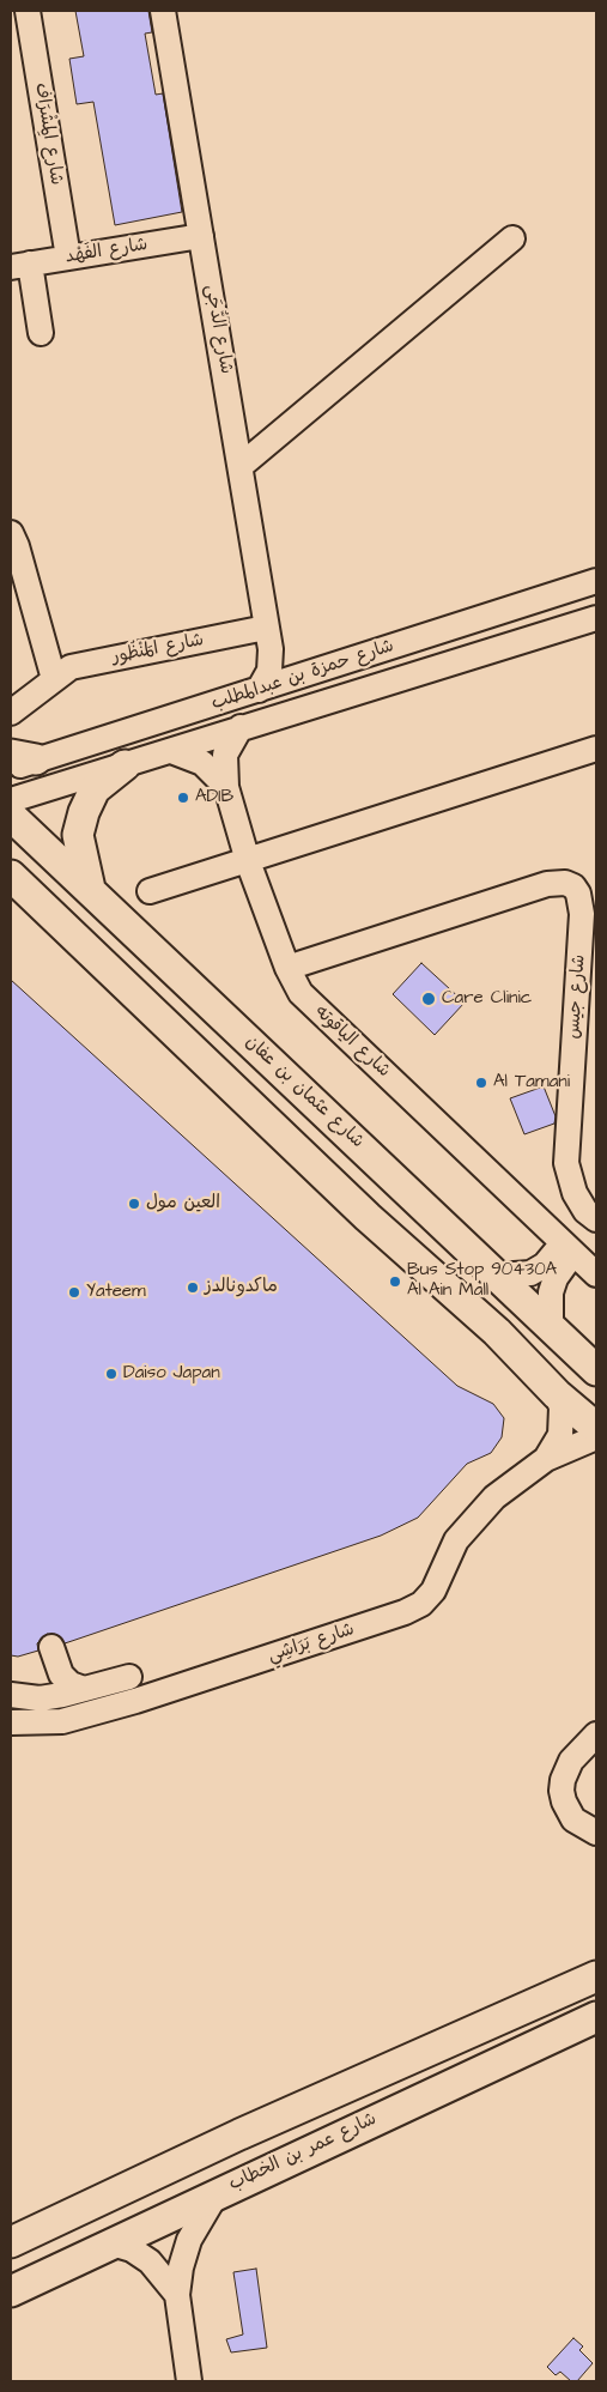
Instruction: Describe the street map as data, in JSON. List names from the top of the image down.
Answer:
{
  "streets": {
    "main road": ["شارع عثمان بن عفان", "شارع عمر بن الخطاب"],
    "street": [
      "شارع المِشْرَاف",
      "شارع الفَهْد",
      "شارع الدُّجَى",
      "شارع المَنْظُور",
      "شارع حمزة بن عبدالمطلب",
      "شارع جيس",
      "شارع الياقوته",
      "شارع بَرَاشِي"
    ]
  },
  "crossings": [
    ["شارع المِشْرَاف", "شارع الفَهْد"],
    ["شارع الفَهْد", "شارع الدُّجَى"],
    ["شارع الدُّجَى", "شارع المَنْظُور"],
    ["شارع الدُّجَى", "شارع حمزة بن عبدالمطلب"],
    ["شارع حمزة بن عبدالمطلب", "شارع الياقوته"],
    ["شارع جيس", "شارع الياقوته"]
  ],
  "places": [
    "ADIB",
    "Care Clinic",
    "Al Tamani",
    "العين مول",
    "Bus Stop 90430A Al Ain Mall",
    "ماكدونالدز",
    "Yateem",
    "Daiso Japan"
  ]
}
